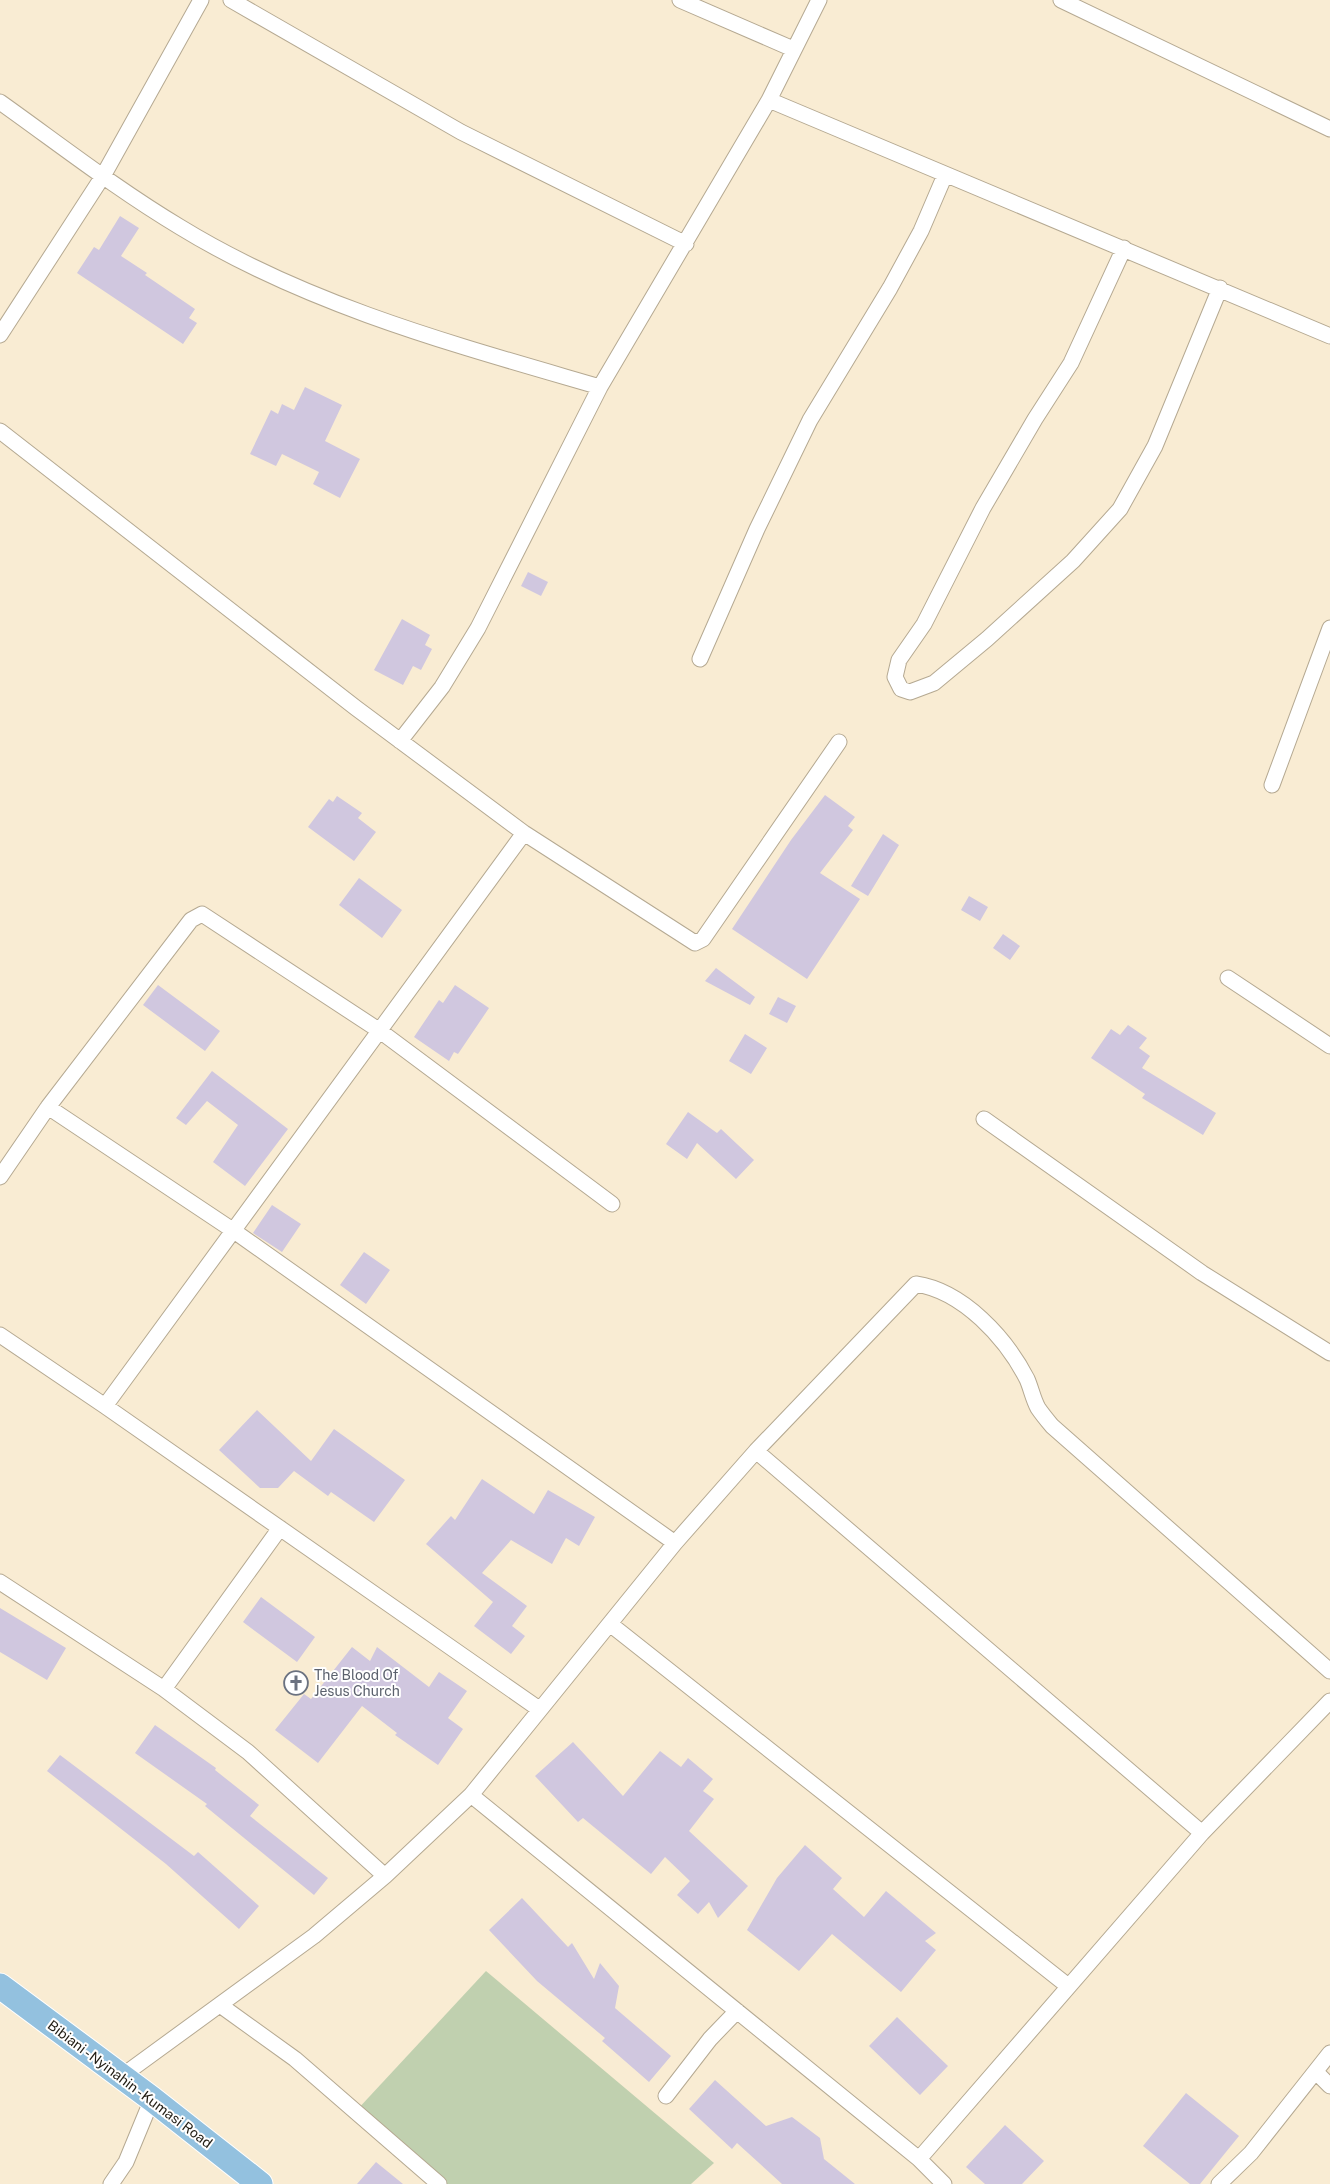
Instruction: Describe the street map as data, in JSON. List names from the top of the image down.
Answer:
{
  "streets": {
    "main road": ["Bibiani - Nyinahin - Kumasi Road"]
  },
  "places": {
    "church": ["The Blood Of Jesus Church"]
  }
}
